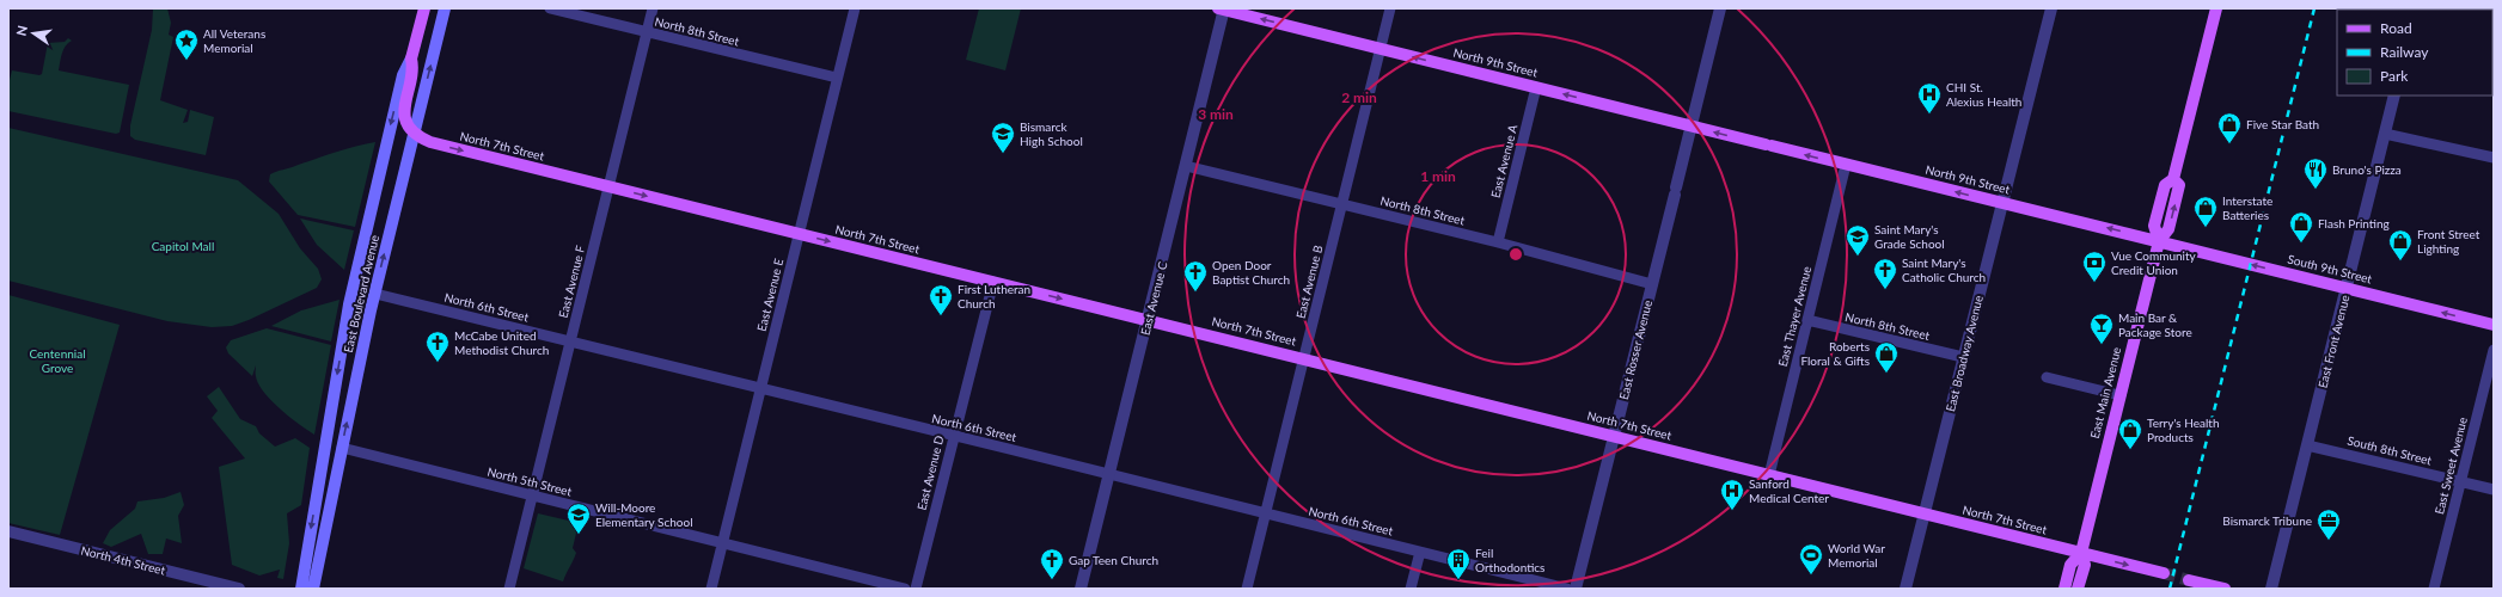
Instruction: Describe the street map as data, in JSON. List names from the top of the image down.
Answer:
{
  "streets": {
    "main road": [
      "North 9th Street",
      "North 7th Street",
      "South 9th Street",
      "East Boulevard Avenue",
      "East Main Avenue"
    ],
    "street": [
      "North 8th Street",
      "East Avenue A",
      "East Avenue F",
      "East Avenue B",
      "East Avenue E",
      "East Avenue C",
      "North 6th Street",
      "East Thayer Avenue",
      "East Front Avenue",
      "East Rosser Avenue",
      "East Broadway Avenue",
      "South 8th Street",
      "East Sweet Avenue",
      "East Avenue D",
      "North 5th Street",
      "North 4th Street"
    ]
  },
  "crossings": [
    ["North 8th Street", "East Avenue A"],
    ["North 8th Street", "East Avenue F"],
    ["North 8th Street", "East Avenue B"],
    ["North 8th Street", "East Avenue E"],
    ["North 8th Street", "East Avenue C"],
    ["North 8th Street", "East Thayer Avenue"],
    ["North 8th Street", "East Rosser Avenue"],
    ["North 8th Street", "East Broadway Avenue"],
    ["North 9th Street", "East Avenue A"],
    ["North 9th Street", "South 9th Street"],
    ["North 9th Street", "East Avenue B"],
    ["North 9th Street", "East Avenue C"],
    ["North 9th Street", "East Thayer Avenue"],
    ["North 9th Street", "East Rosser Avenue"],
    ["North 9th Street", "East Broadway Avenue"],
    ["North 9th Street", "East Main Avenue"],
    ["North 7th Street", "East Avenue F"],
    ["North 7th Street", "East Avenue B"],
    ["North 7th Street", "East Boulevard Avenue"],
    ["North 7th Street", "East Avenue E"],
    ["North 7th Street", "East Avenue C"],
    ["North 7th Street", "East Thayer Avenue"],
    ["North 7th Street", "East Rosser Avenue"],
    ["North 7th Street", "East Broadway Avenue"],
    ["North 7th Street", "East Main Avenue"],
    ["North 7th Street", "East Avenue D"],
    ["South 9th Street", "East Front Avenue"],
    ["South 9th Street", "East Main Avenue"],
    ["East Avenue F", "North 6th Street"],
    ["East Avenue F", "North 5th Street"],
    ["East Avenue B", "North 6th Street"],
    ["East Boulevard Avenue", "North 6th Street"],
    ["East Boulevard Avenue", "North 5th Street"],
    ["East Avenue E", "North 6th Street"],
    ["East Avenue E", "North 5th Street"],
    ["East Avenue C", "North 6th Street"],
    ["North 6th Street", "East Avenue D"],
    ["East Front Avenue", "South 8th Street"],
    ["South 8th Street", "East Sweet Avenue"]
  ],
  "one_way": ["North 9th Street", "North 7th Street", "South 9th Street"],
  "parks": ["Capitol Mall", "Centennial Grove"],
  "places": {
    "place": ["All Veterans Memorial"],
    "hospital": ["CHI St. Alexius Health", "Sanford Medical Center"],
    "shop": [
      "Five Star Bath",
      "Interstate Batteries",
      "Flash Printing",
      "Front Street Lighting",
      "Roberts Floral & Gifts",
      "Terry's Health Products"
    ],
    "school or university": ["Bismarck High School", "Saint Mary's Grade School", "Will-Moore Elementary School"],
    "restaurant": ["Bruno's Pizza"],
    "bank": ["Vue Community Credit Union"],
    "church": [
      "Saint Mary's Catholic Church",
      "Open Door Baptist Church",
      "First Lutheran Church",
      "McCabe United Methodist Church",
      "Gap Teen Church"
    ],
    "bar": ["Main Bar & Package Store"],
    "office": ["Bismarck Tribune"],
    "sports": ["World War Memorial"],
    "building": ["Feil Orthodontics"]
  },
  "legend": ["Road", "Railway", "Park"],
  "north": "left",
  "rings": ["2 min", "3 min", "1 min"]
}
